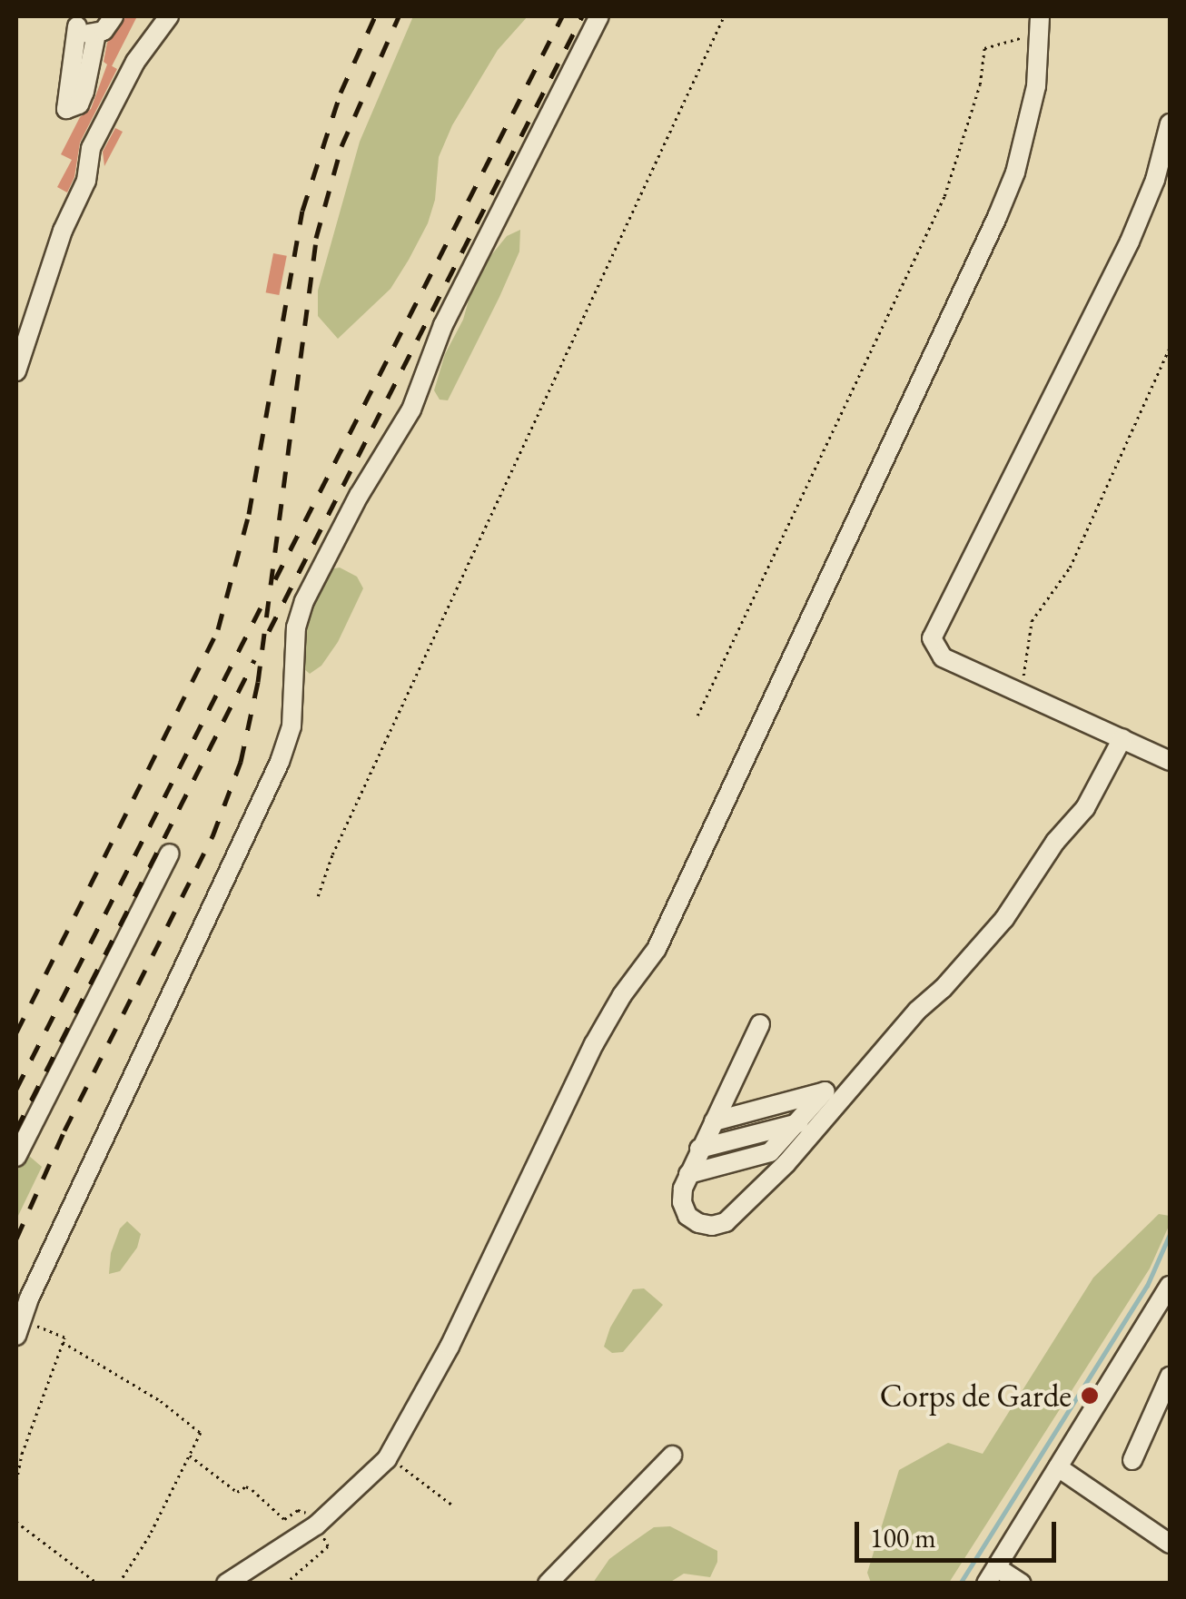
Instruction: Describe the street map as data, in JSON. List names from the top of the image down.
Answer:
{
  "places": ["Corps de Garde"],
  "scale_bar": "100 m"
}
